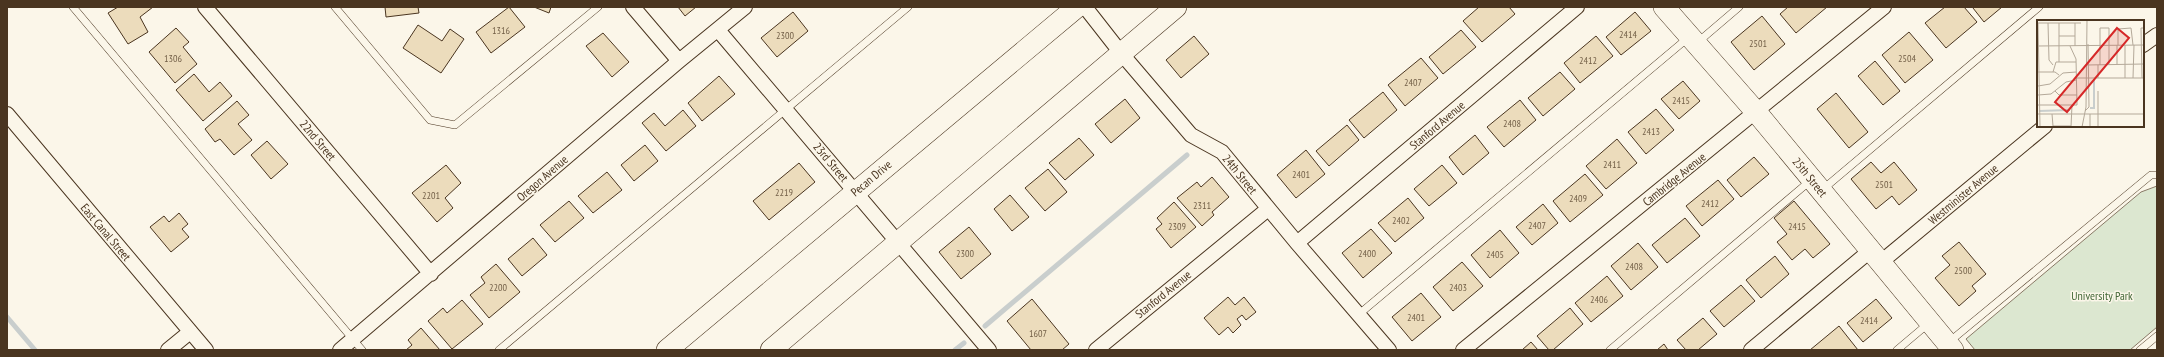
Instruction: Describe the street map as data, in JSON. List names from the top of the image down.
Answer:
{
  "streets": {
    "main road": ["25th Street", "Pecan Drive"],
    "street": [
      "Stanford Avenue",
      "22nd Street",
      "23rd Street",
      "24th Street",
      "Oregon Avenue",
      "Cambridge Avenue",
      "Westminister Avenue",
      "East Canal Street"
    ]
  },
  "crossings": [
    ["Stanford Avenue", "24th Street"],
    ["22nd Street", "Oregon Avenue"],
    ["23rd Street", "Oregon Avenue"],
    ["23rd Street", "Pecan Drive"],
    ["25th Street", "Cambridge Avenue"],
    ["25th Street", "Westminister Avenue"]
  ],
  "parks": ["University Park"],
  "house_numbers": [
    "1316",
    "2414",
    "2300",
    "2501",
    "1306",
    "2504",
    "2412",
    "2407",
    "2415",
    "2408",
    "2413",
    "2411",
    "2401",
    "2501",
    "2219",
    "2201",
    "2409",
    "2412",
    "2311",
    "2402",
    "2407",
    "2309",
    "2415",
    "2300",
    "2400",
    "2405",
    "2408",
    "2500",
    "2200",
    "2403",
    "2406",
    "2401",
    "2414",
    "1607"
  ]
}
